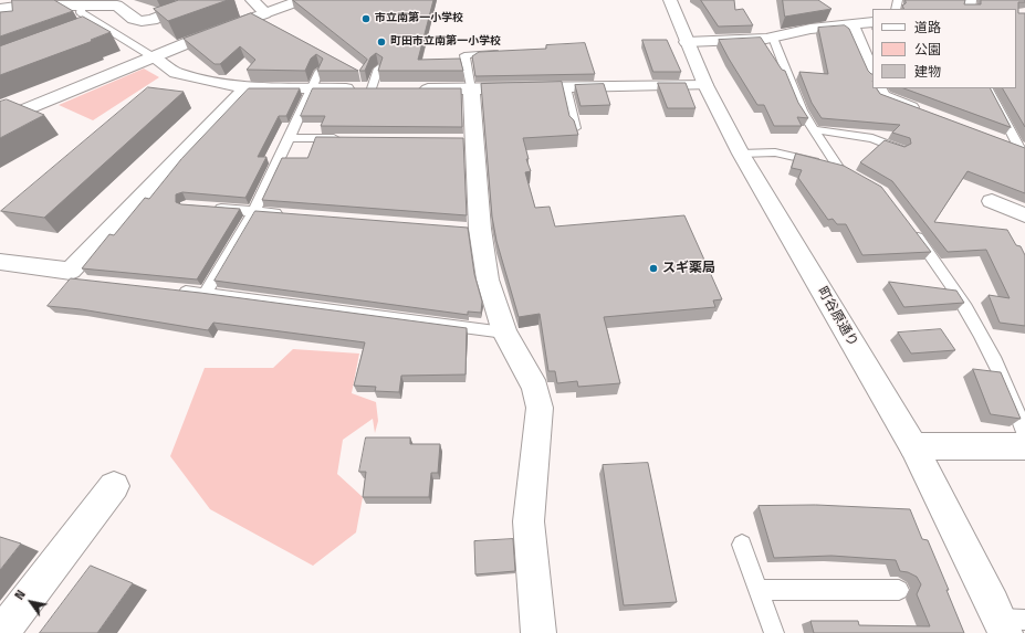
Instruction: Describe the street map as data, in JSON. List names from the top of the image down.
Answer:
{
  "streets": {
    "street": ["町谷原通り"]
  },
  "places": ["市立南第一小学校", "町田市立南第一小学校", "スギ薬局"],
  "legend": ["道路", "公園", "建物"],
  "north": "top left"
}
